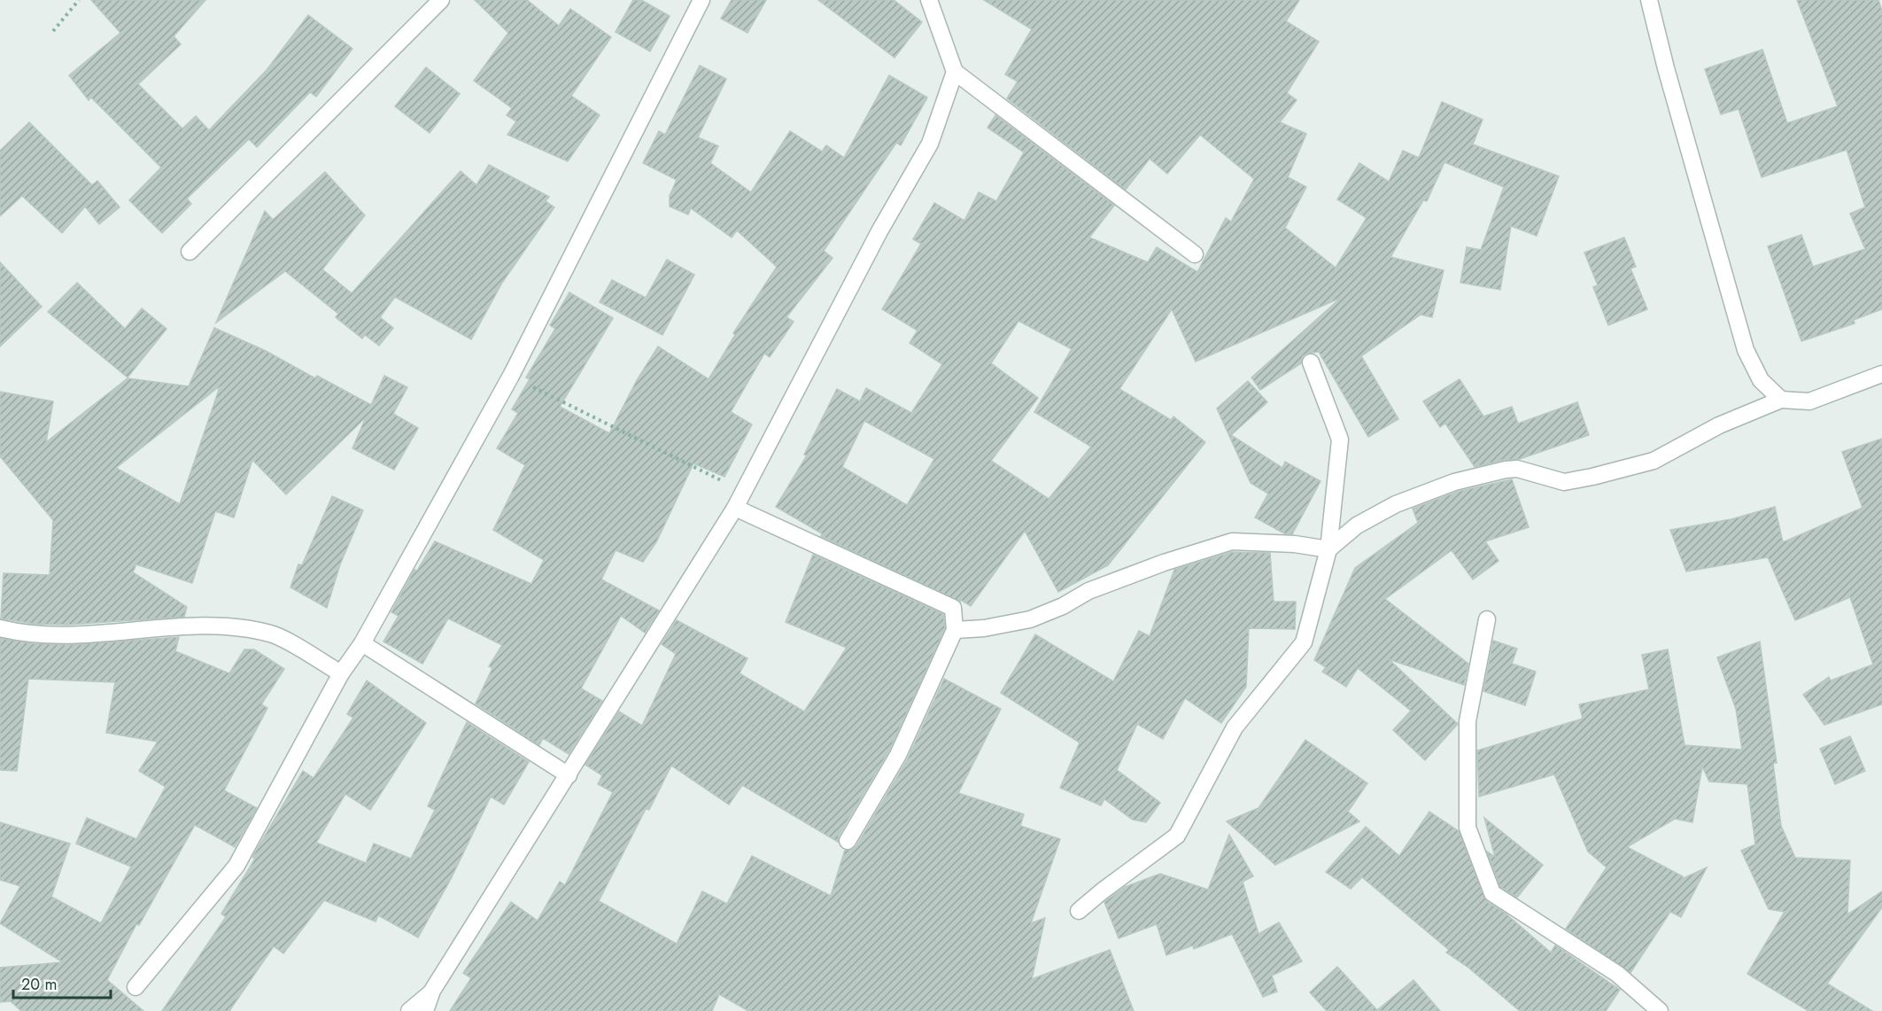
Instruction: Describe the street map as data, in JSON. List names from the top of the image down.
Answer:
{
  "scale_bar": "20 m"
}
